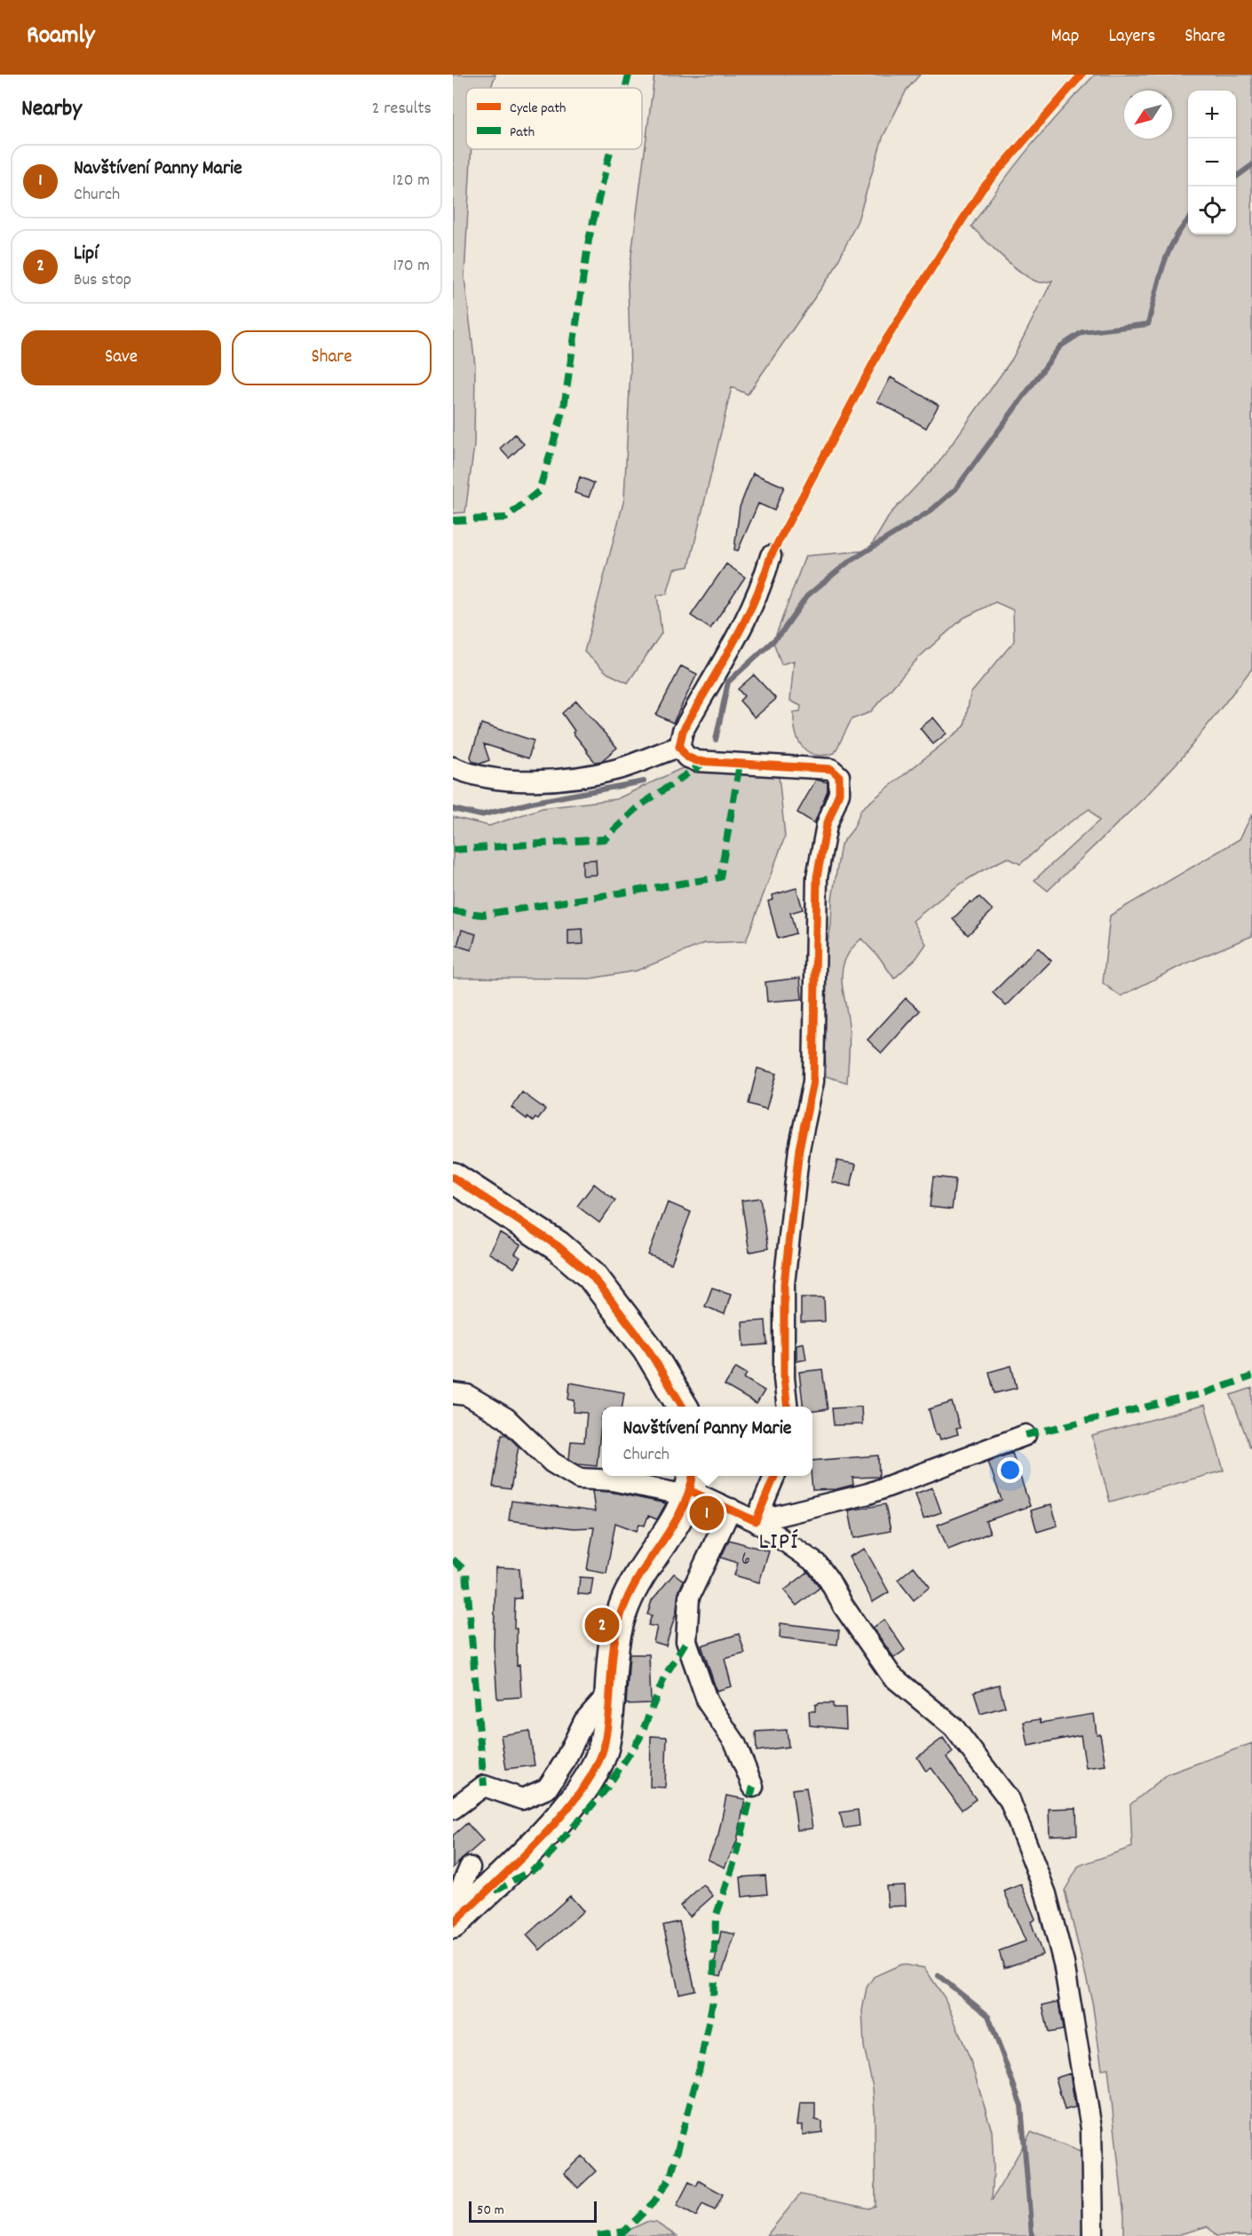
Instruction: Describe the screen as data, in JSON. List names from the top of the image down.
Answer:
{
  "districts": ["LIPÍ"],
  "house_numbers": ["6"],
  "legend": ["Cycle path", "Path"],
  "scale_bar": "50 m",
  "north": "bottom left",
  "page": {
    "header": "Roamly",
    "nav": ["Map", "Layers", "Share"],
    "heading": ["Nearby", "2 results"],
    "map_buttons": ["+", "−"],
    "list": [
      {
        "mark": "1",
        "name": "Navštívení Panny Marie",
        "note": "Church",
        "value": "120 m"
      },
      {
        "mark": "2",
        "name": "Lipí",
        "note": "Bus stop",
        "value": "170 m"
      }
    ],
    "buttons": ["Save", "Share"],
    "popup": ["Navštívení Panny Marie", "Church"],
    "pins": ["1", "2"],
    "scale": "50 m"
  }
}
